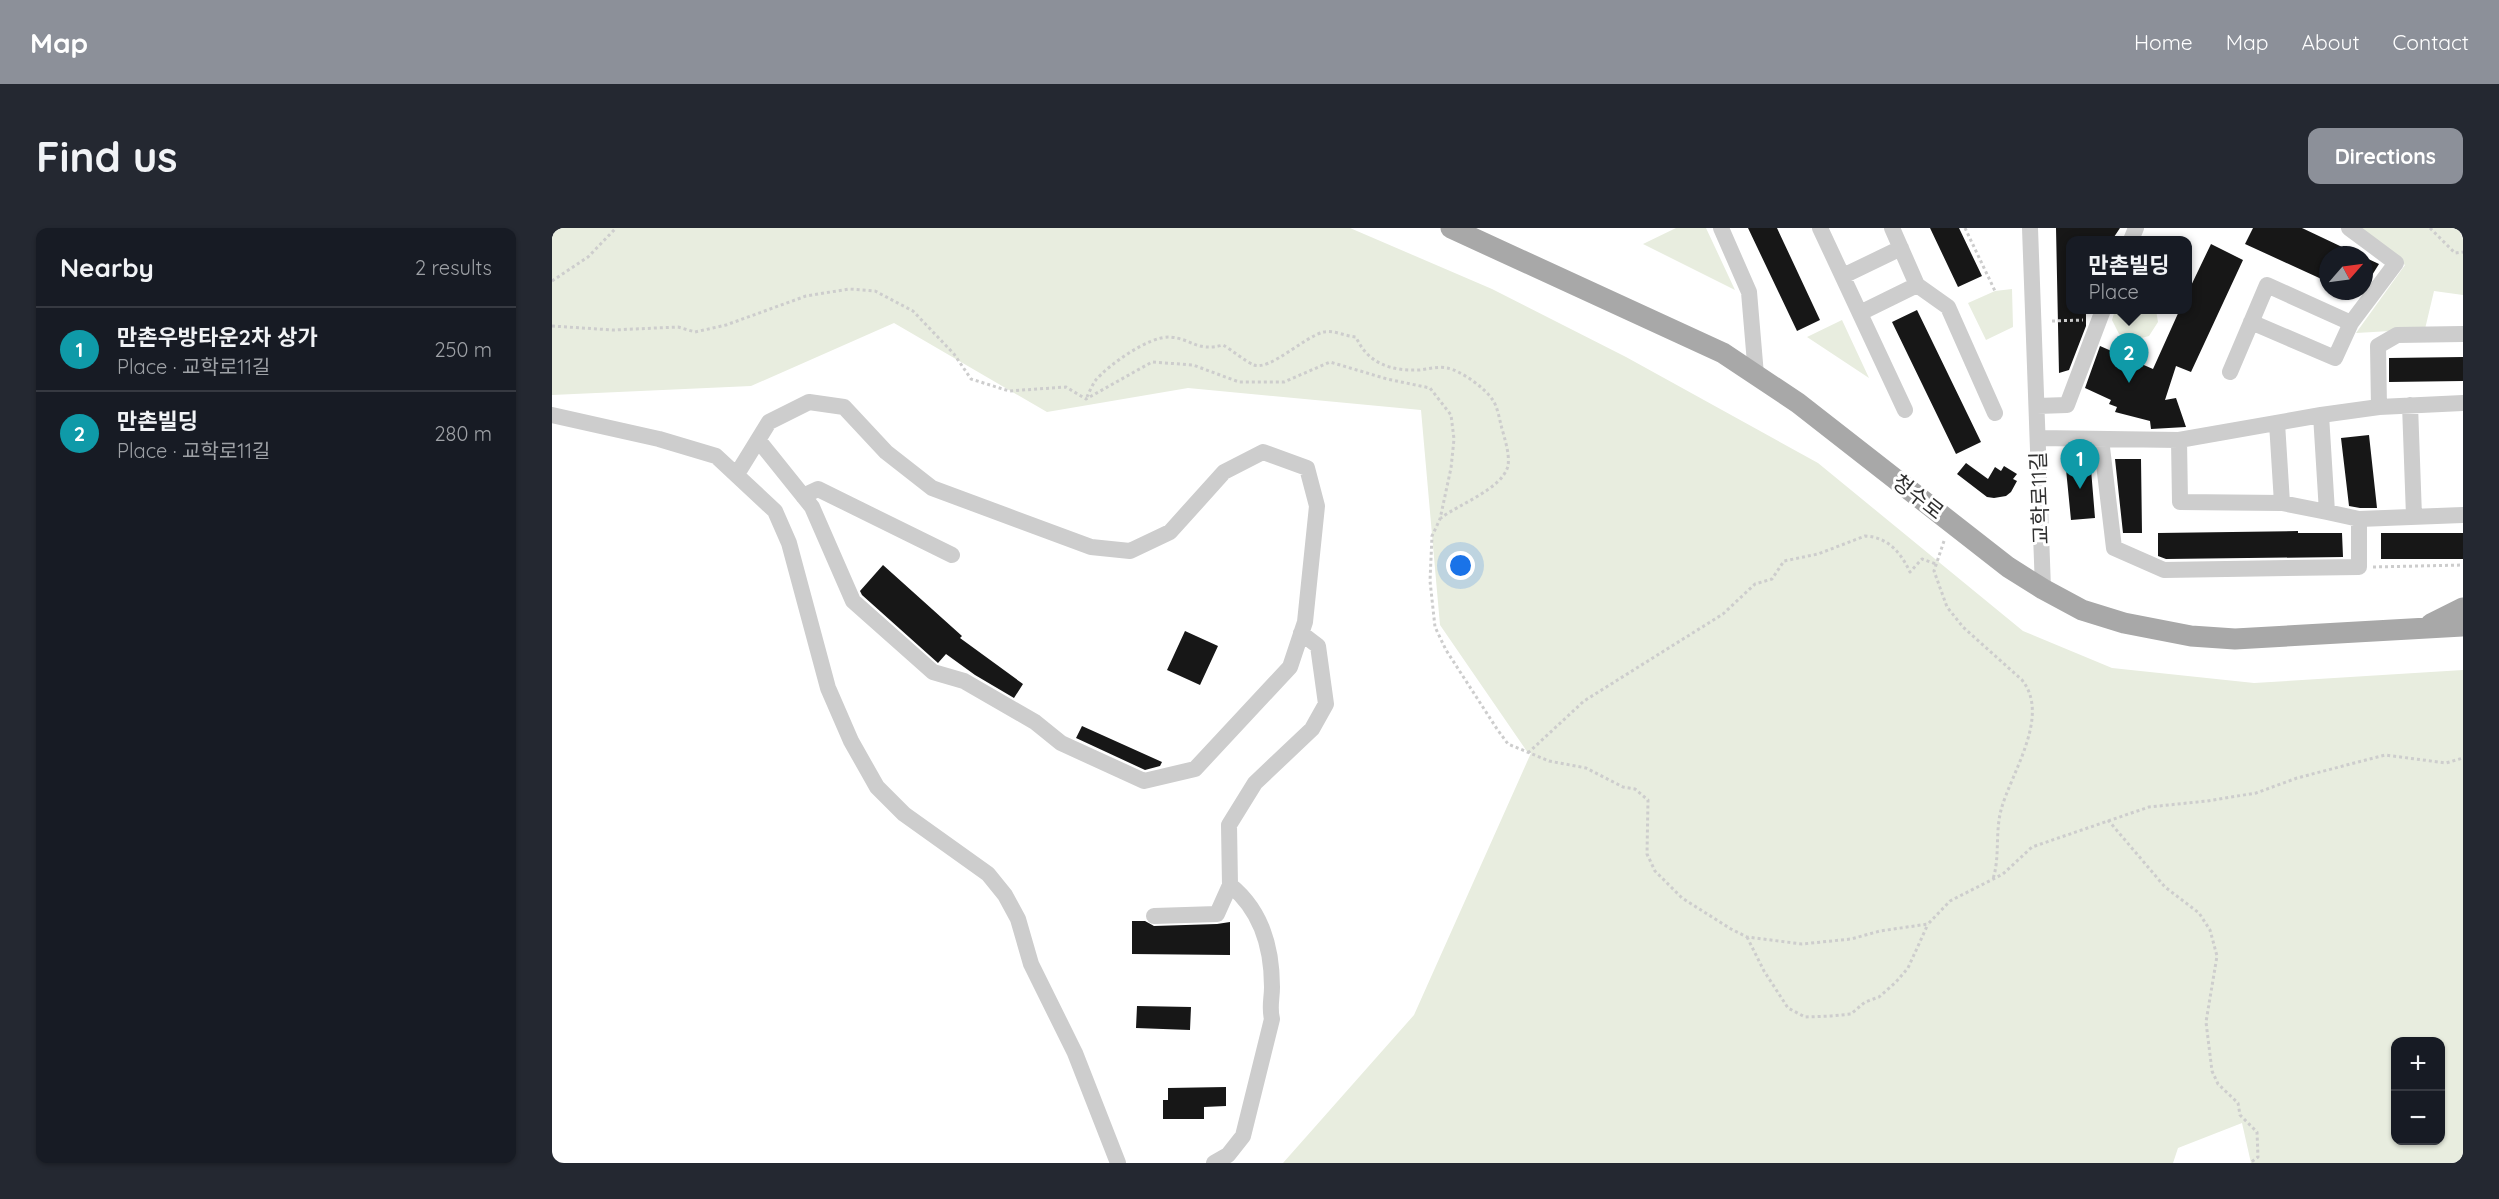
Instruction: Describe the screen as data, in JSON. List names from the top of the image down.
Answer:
{
  "streets": {
    "main road": ["청수로"],
    "street": ["교학로11길"]
  },
  "crossings": [
    ["청수로", "교학로11길"]
  ],
  "north": "top right",
  "page": {
    "header": "Map",
    "nav": [
      "Home",
      "Map",
      "About",
      "Contact"
    ],
    "buttons": "Directions",
    "title": "Find us",
    "heading": ["Nearby", "2 results"],
    "popup": ["만촌빌딩", "Place"],
    "list": [
      {
        "mark": "1",
        "name": "만촌우방타운2차 상가",
        "note": "Place · 교학로11길",
        "value": "250 m"
      },
      {
        "mark": "2",
        "name": "만촌빌딩",
        "note": "Place · 교학로11길",
        "value": "280 m"
      }
    ],
    "pins": ["2", "1"],
    "map_buttons": ["+", "−"]
  }
}
